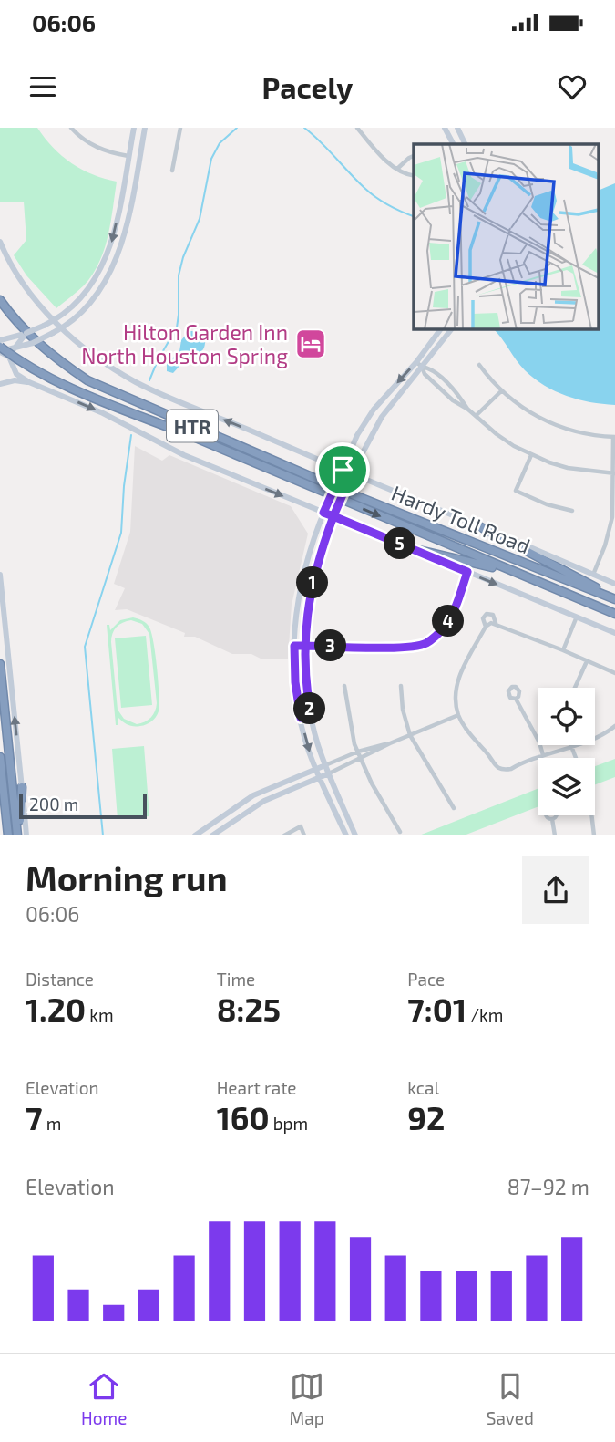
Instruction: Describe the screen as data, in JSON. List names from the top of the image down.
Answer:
{
  "streets": {
    "highway": ["HTR", "Hardy Toll Road"]
  },
  "places": {
    "hotel": ["Hilton Garden Inn North Houston Spring"]
  },
  "scale_bar": "200 m",
  "page": {
    "status": "06:06",
    "header": "Pacely",
    "pins": [
      "5",
      "1",
      "4",
      "3",
      "2"
    ],
    "scale": "200 m",
    "heading": ["Morning run", "06:06"],
    "stats": [
      ["Distance", "1.20 km"],
      ["Time", "8:25"],
      ["Pace", "7:01 /km"],
      ["Elevation", "7 m"],
      ["Heart rate", "160 bpm"],
      ["kcal", "92"]
    ],
    "chart": ["Elevation", "87–92 m"],
    "tabs": ["Home", "Map", "Saved"]
  }
}
